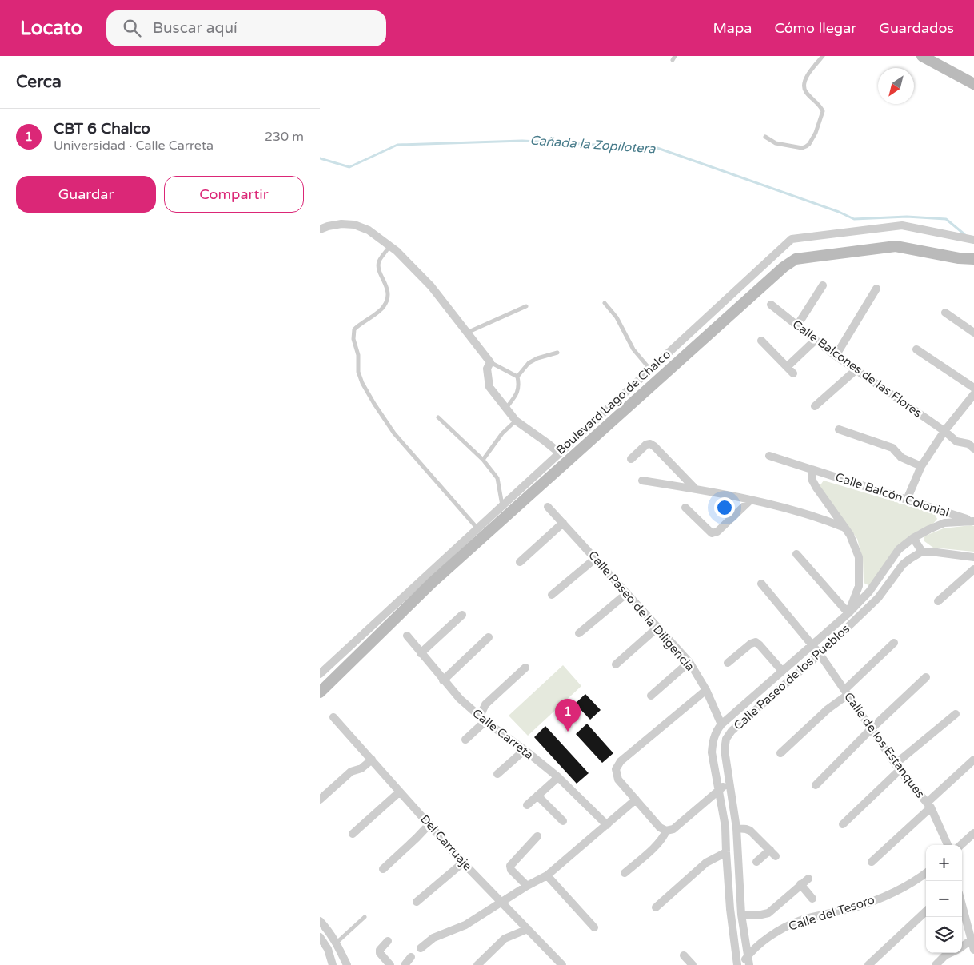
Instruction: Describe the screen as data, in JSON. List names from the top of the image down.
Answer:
{
  "streets": {
    "main road": ["Boulevard Lago de Chalco"],
    "street": [
      "Calle Balcones de las Flores",
      "Calle Balcón Colonial",
      "Calle Paseo de la Diligencia",
      "Calle Paseo de los Pueblos",
      "Calle Carreta",
      "Calle de los Estanques",
      "Del Carruaje",
      "Calle del Tesoro"
    ]
  },
  "crossings": [
    ["Calle Balcón Colonial", "Calle Paseo de los Pueblos"],
    ["Calle Paseo de la Diligencia", "Calle Paseo de los Pueblos"],
    ["Calle Paseo de los Pueblos", "Calle de los Estanques"],
    ["Calle Paseo de los Pueblos", "Calle del Tesoro"]
  ],
  "water": ["Cañada la Zopilotera"],
  "north": "bottom left",
  "page": {
    "header": "Locato",
    "search": "Buscar aquí",
    "nav": ["Mapa", "Cómo llegar", "Guardados"],
    "heading": "Cerca",
    "list": [
      {
        "mark": "1",
        "name": "CBT 6 Chalco",
        "note": "Universidad · Calle Carreta",
        "value": "230 m"
      }
    ],
    "buttons": ["Guardar", "Compartir"],
    "pins": "1",
    "map_buttons": ["+", "−"]
  }
}
